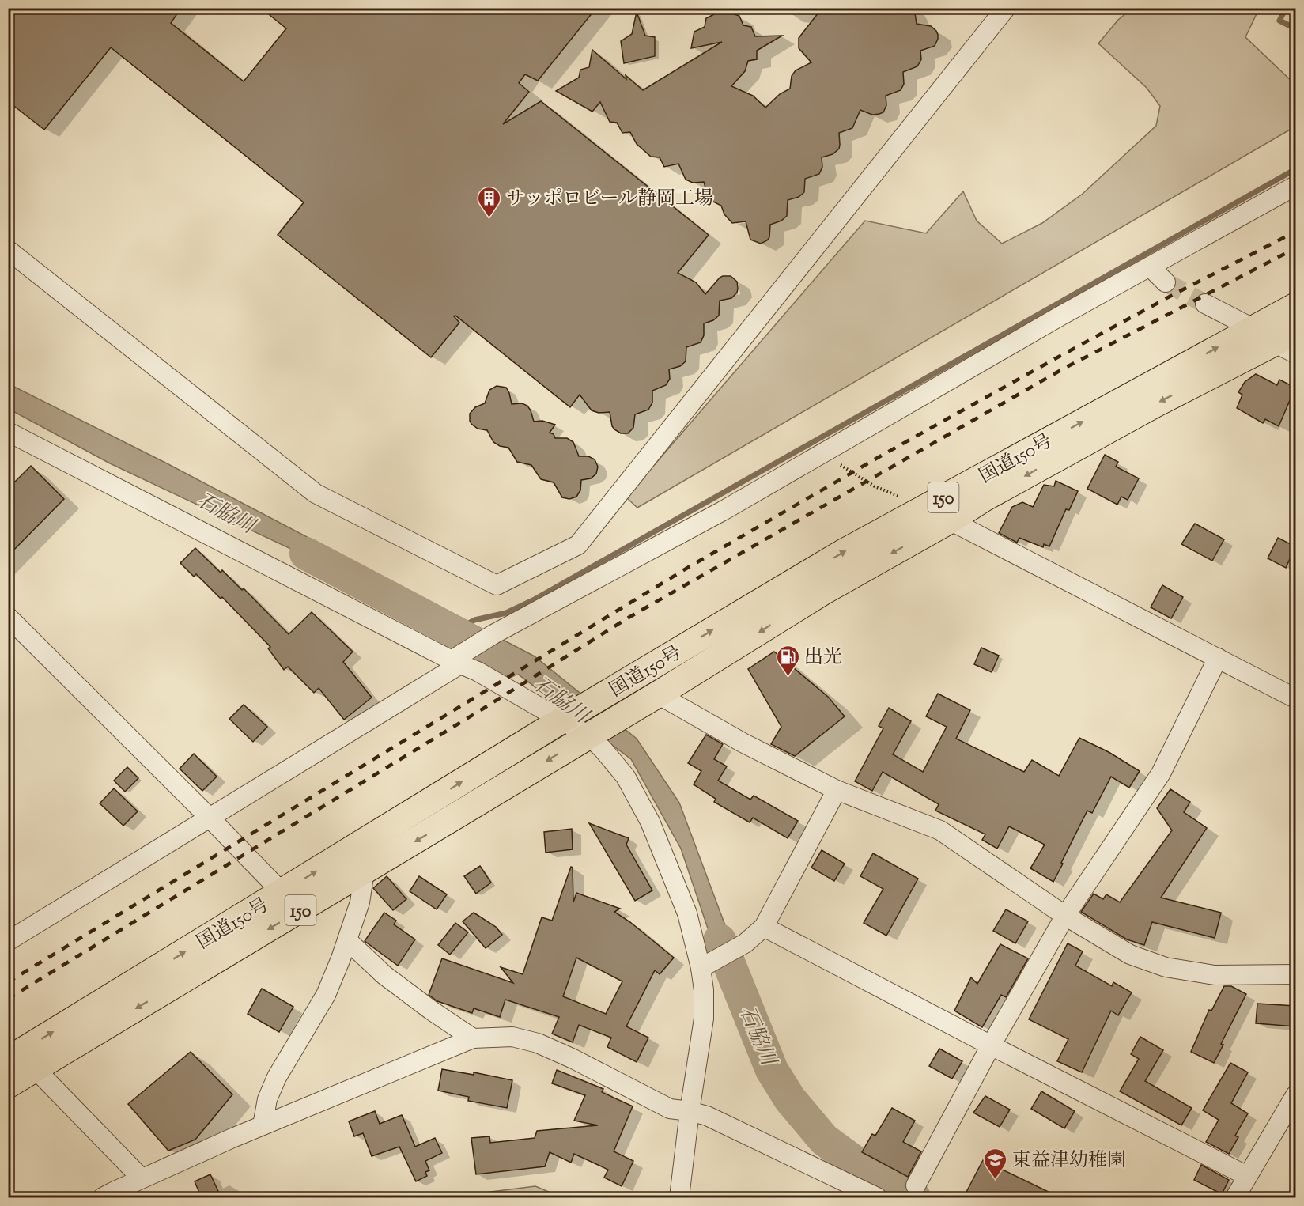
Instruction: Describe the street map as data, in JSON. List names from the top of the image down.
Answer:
{
  "streets": {
    "highway": ["国道150号", "150"]
  },
  "water": ["石脇川"],
  "places": {
    "building": ["サッポロビール静岡工場"],
    "fuel station": ["出光"],
    "school or university": ["東益津幼稚園"]
  }
}
